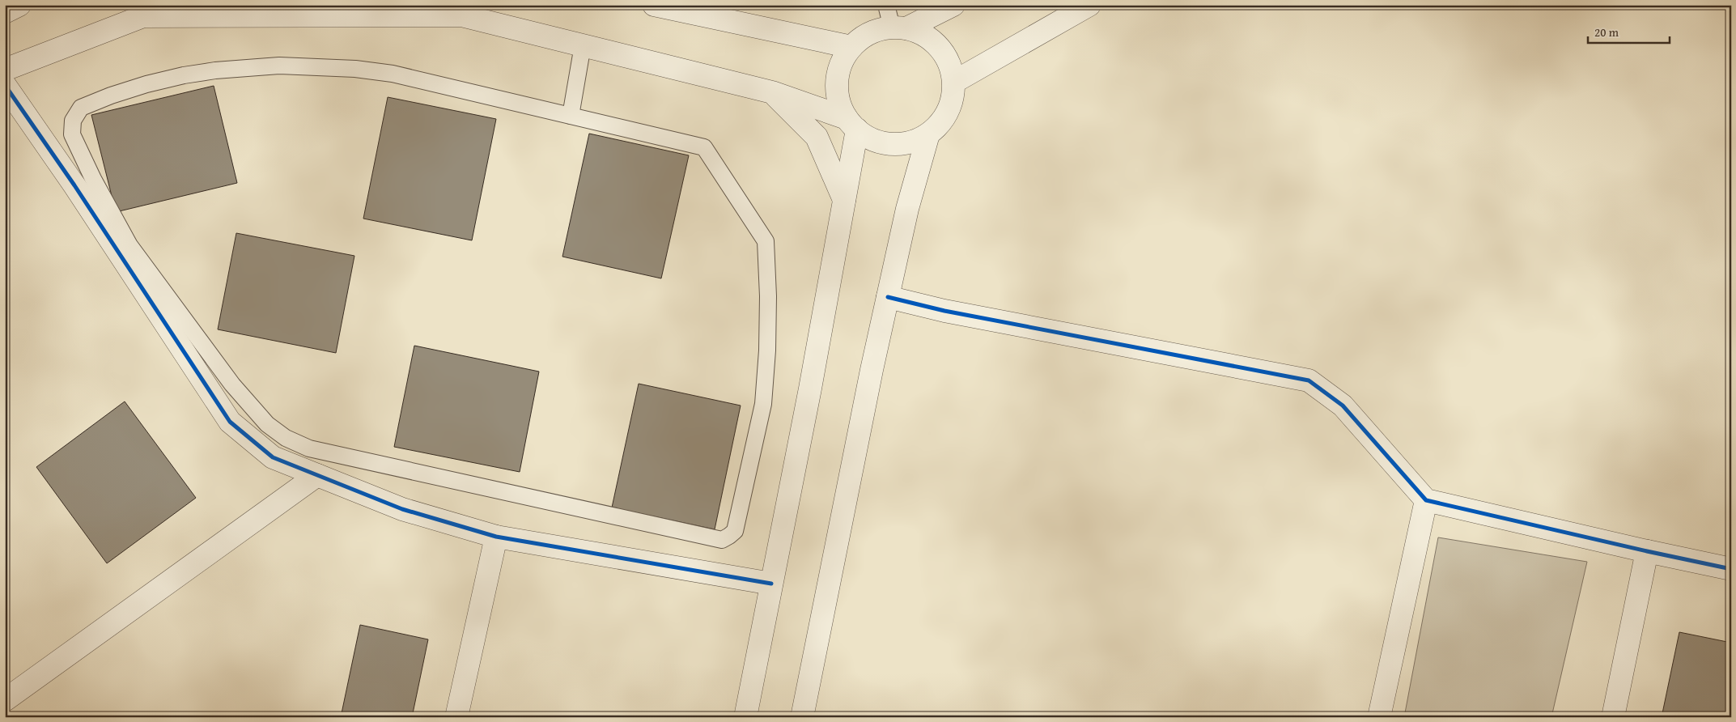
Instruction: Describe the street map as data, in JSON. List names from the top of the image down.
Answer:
{
  "scale_bar": "20 m"
}
